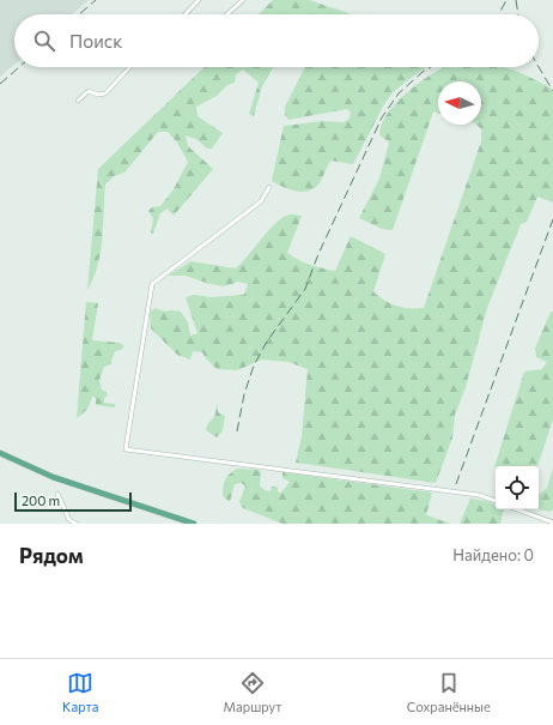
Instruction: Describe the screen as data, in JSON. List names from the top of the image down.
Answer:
{
  "scale_bar": "200 m",
  "north": "left",
  "page": {
    "search": "Поиск",
    "scale": "200 m",
    "heading": ["Рядом", "Найдено: 0"],
    "nav": ["Карта", "Маршрут", "Сохранённые"]
  }
}
